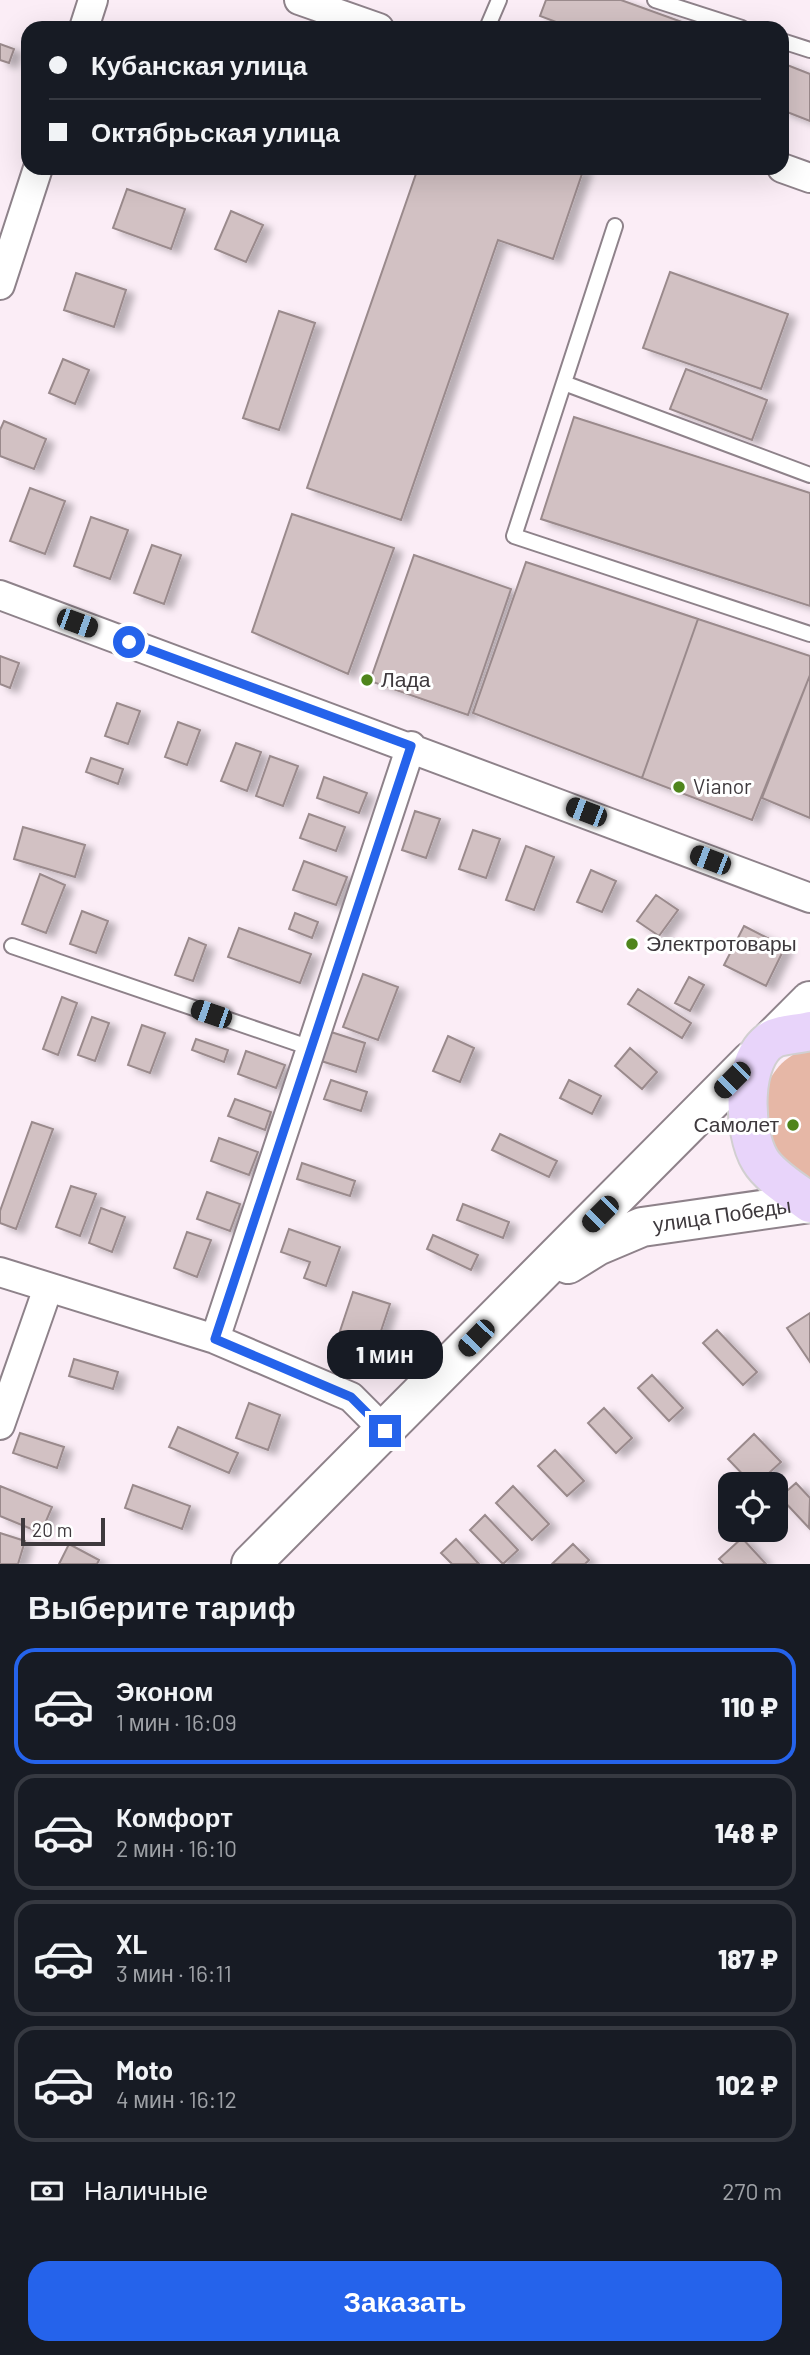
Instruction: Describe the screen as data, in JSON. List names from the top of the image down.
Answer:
{
  "streets": {
    "street": ["улица Победы"]
  },
  "places": [
    "Лада",
    "Vianor",
    "Электротовары",
    "Самолет"
  ],
  "scale_bar": "20 m",
  "page": {
    "banner": ["Кубанская улица", "Октябрьская улица"],
    "bubble": "1 мин",
    "scale": "20 m",
    "heading": "Выберите тариф",
    "list": [
      {
        "name": "Эконом",
        "note": "1 мин · 16:09",
        "value": "110 ₽"
      },
      {
        "name": "Комфорт",
        "note": "2 мин · 16:10",
        "value": "148 ₽"
      },
      {
        "name": "XL",
        "note": "3 мин · 16:11",
        "value": "187 ₽"
      },
      {
        "name": "Moto",
        "note": "4 мин · 16:12",
        "value": "102 ₽"
      }
    ],
    "pay": ["Наличные", "270 m"],
    "buttons": "Заказать"
  }
}
